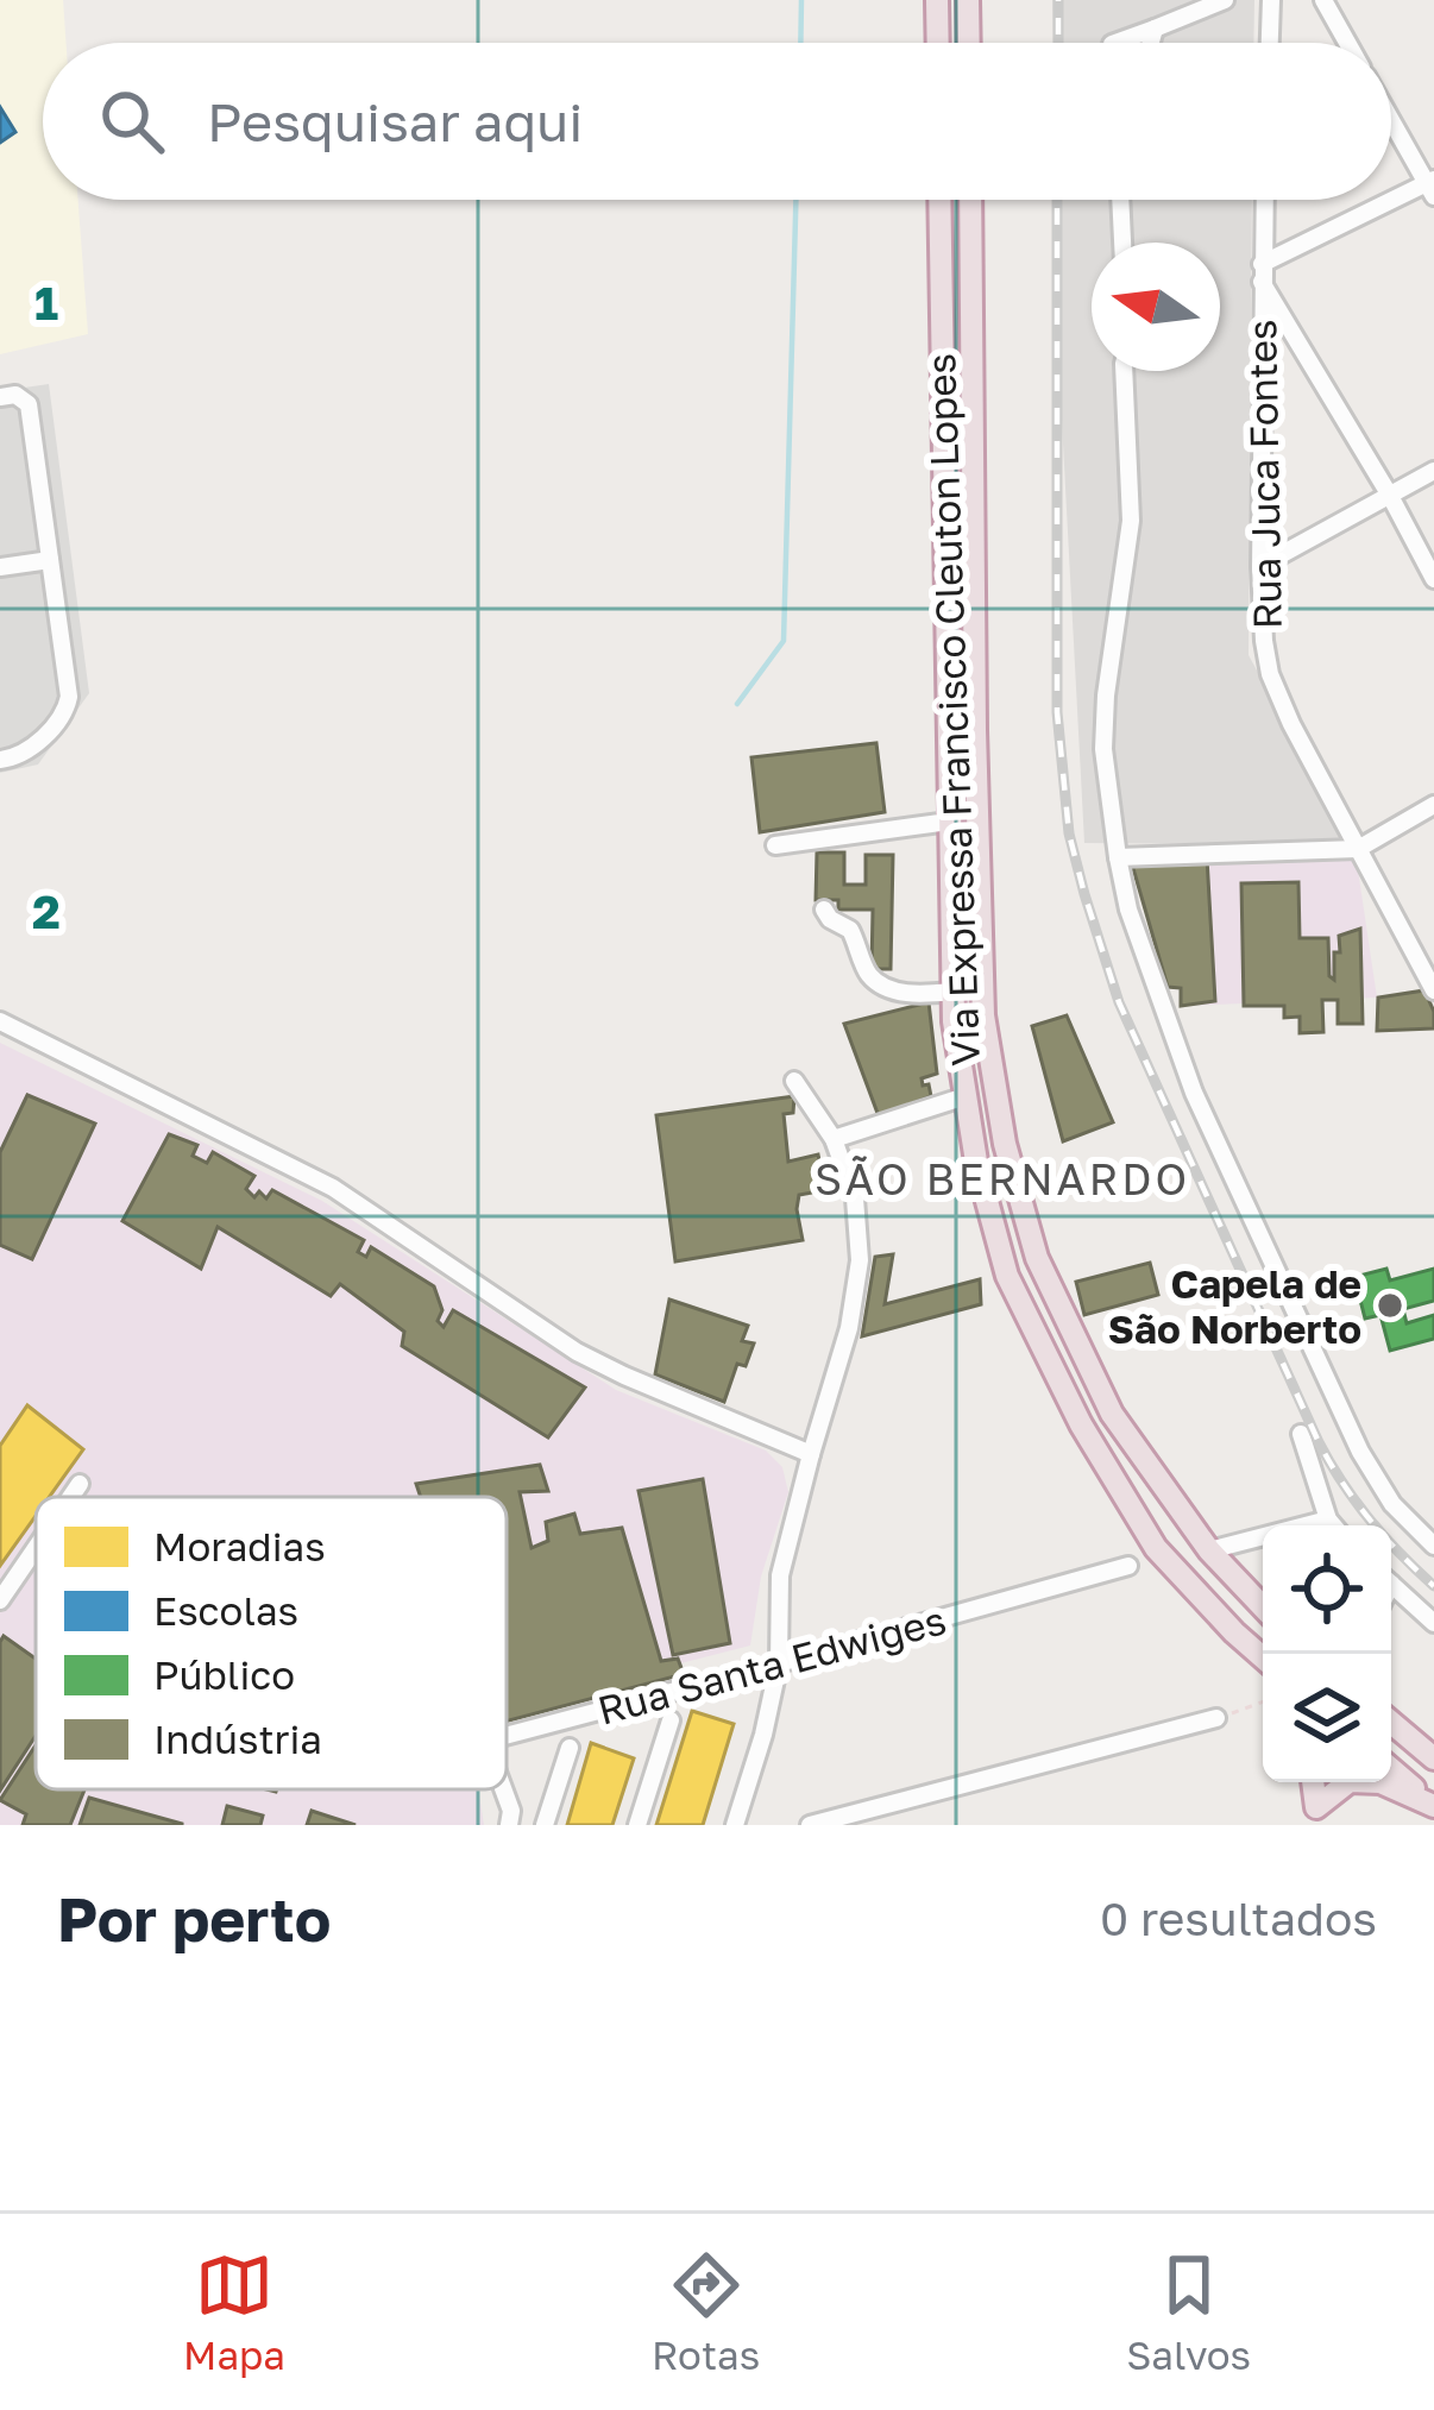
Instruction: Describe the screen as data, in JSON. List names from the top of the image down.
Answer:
{
  "streets": {
    "highway": ["Via Expressa Francisco Cleuton Lopes"],
    "street": ["Rua Juca Fontes", "Rua Santa Edwiges"]
  },
  "districts": ["SÃO BERNARDO"],
  "places": ["Capela de São Norberto"],
  "legend": [
    "Moradias",
    "Escolas",
    "Público",
    "Indústria"
  ],
  "north": "left",
  "page": {
    "search": "Pesquisar aqui",
    "heading": ["Por perto", "0 resultados"],
    "nav": ["Mapa", "Rotas", "Salvos"]
  },
  "grid": {
    "rows": ["1", "2"]
  }
}
